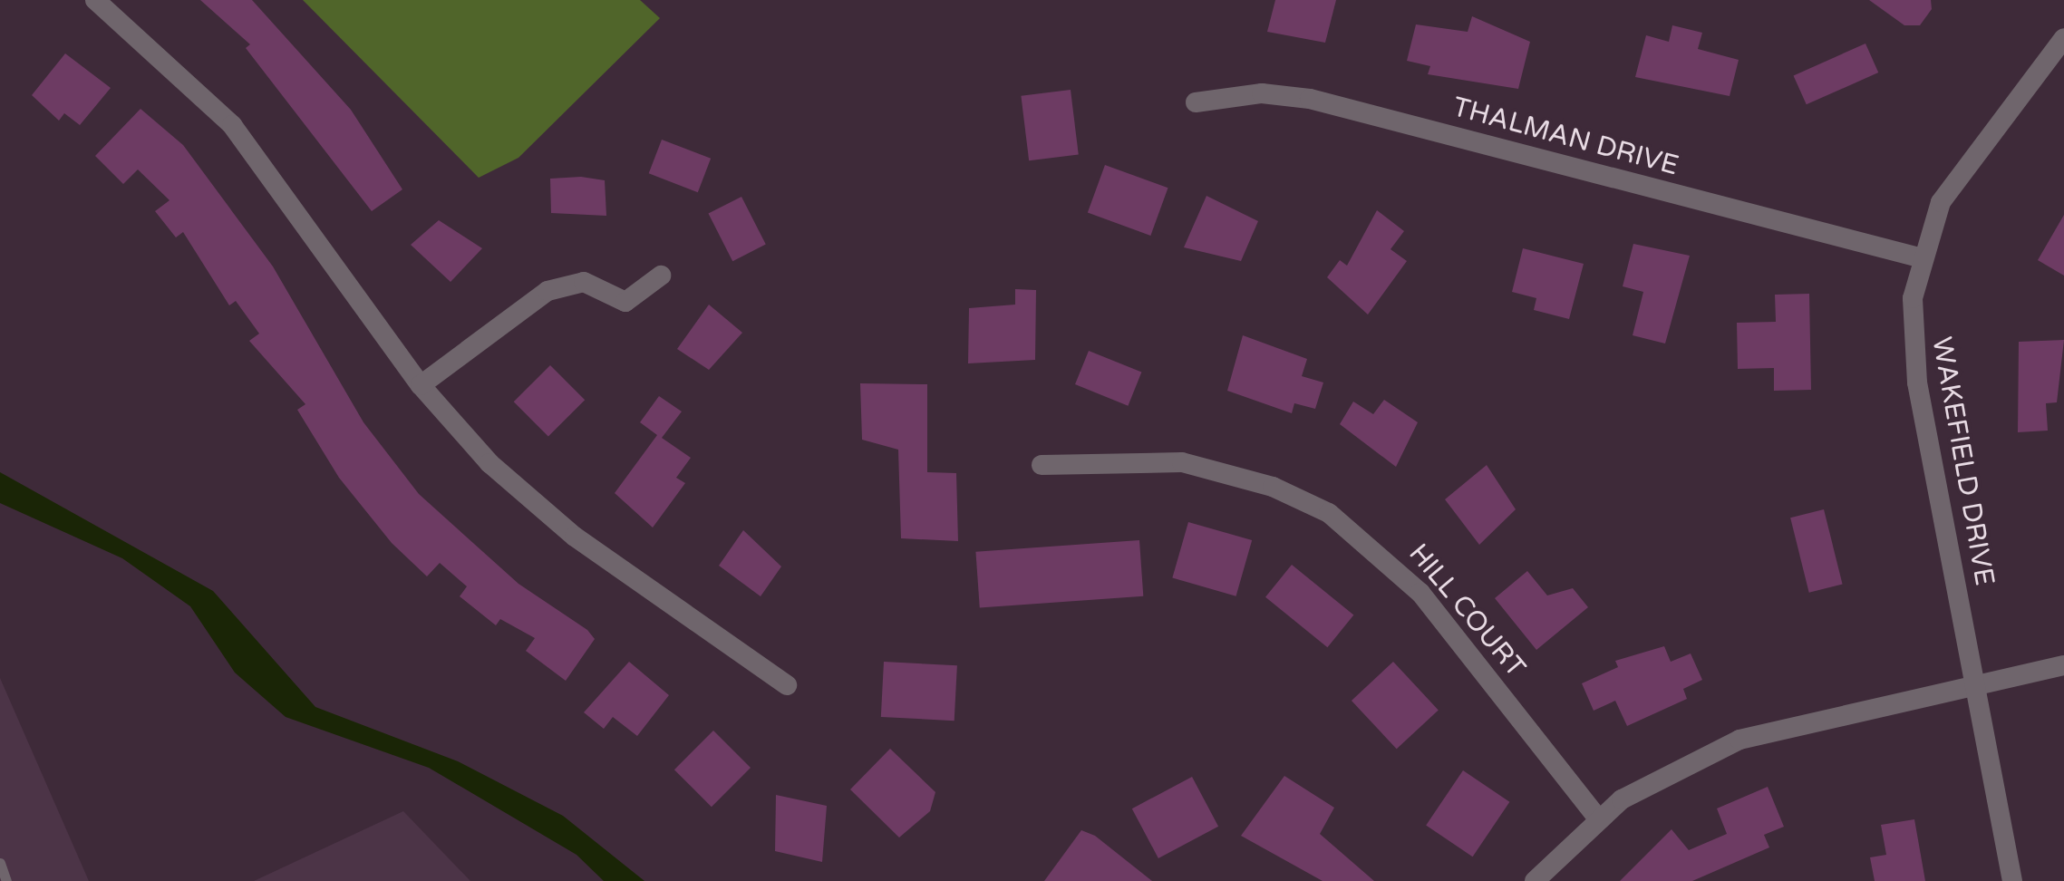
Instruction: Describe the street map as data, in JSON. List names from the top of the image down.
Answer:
{
  "streets": {
    "street": ["THALMAN DRIVE", "WAKEFIELD DRIVE", "HILL COURT"]
  },
  "crossings": [
    ["THALMAN DRIVE", "WAKEFIELD DRIVE"]
  ]
}
